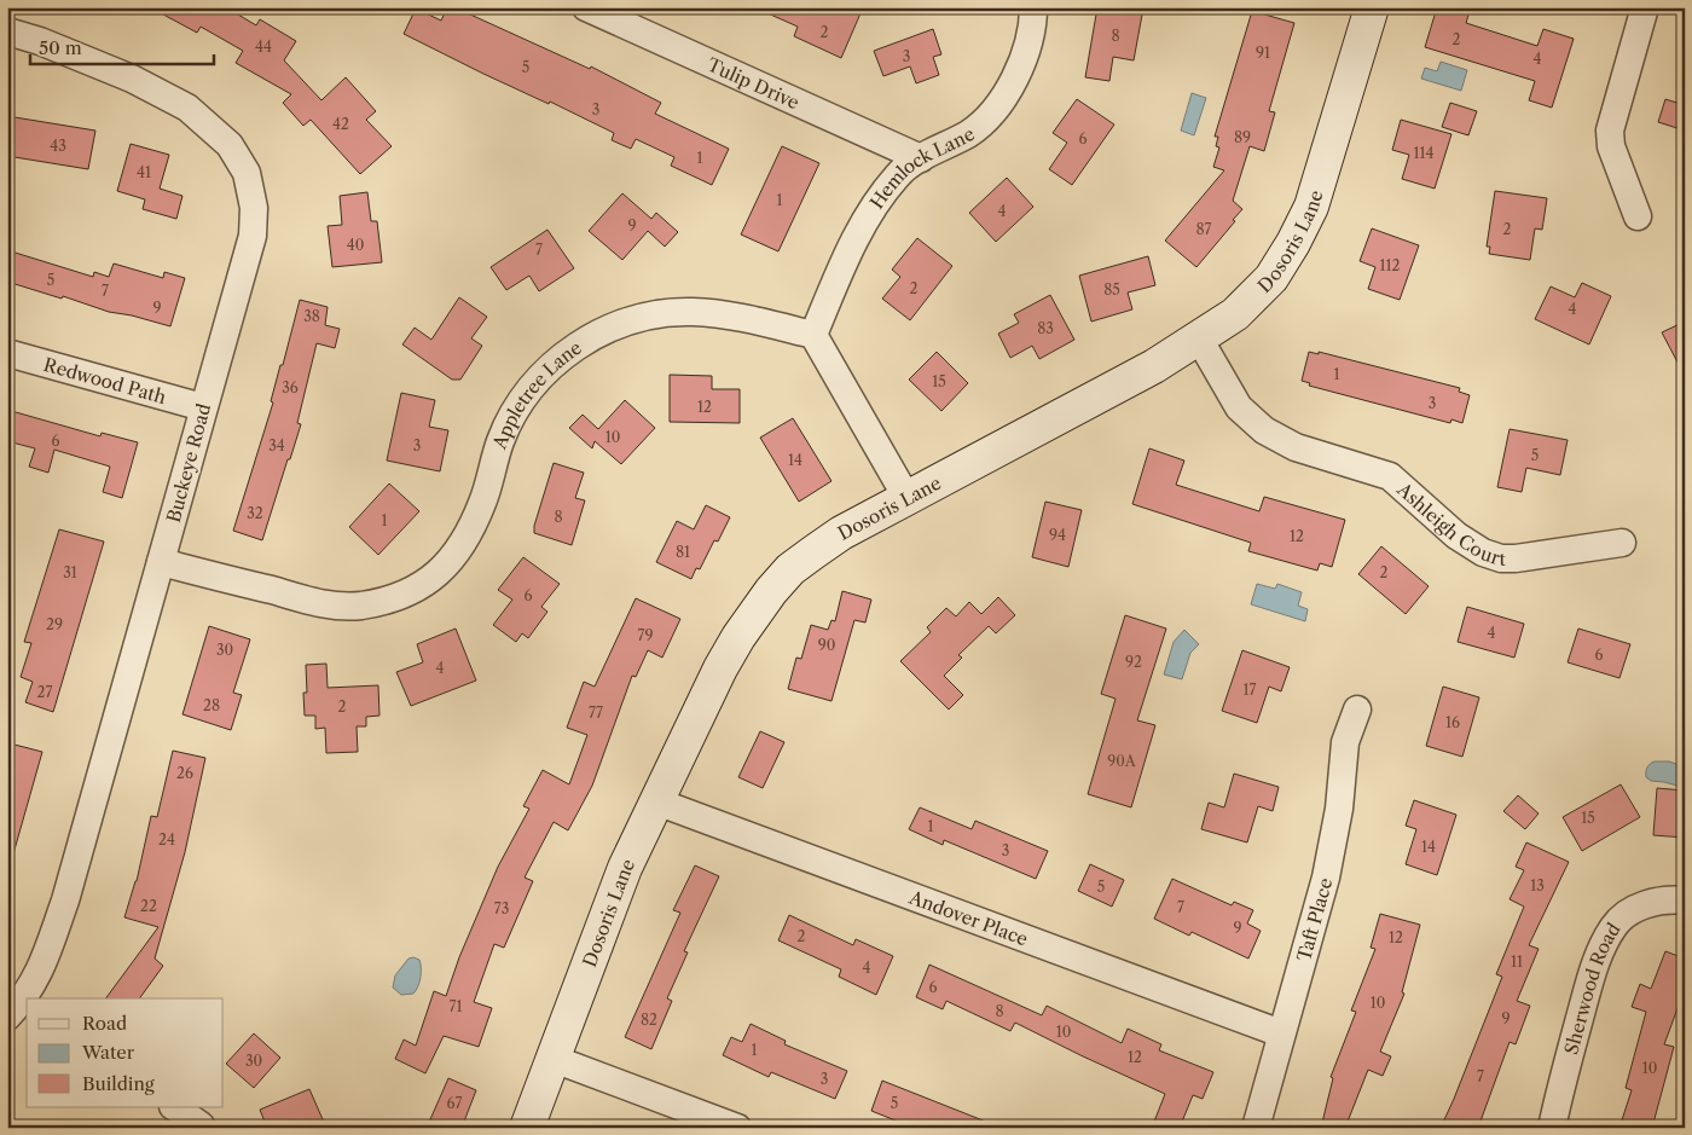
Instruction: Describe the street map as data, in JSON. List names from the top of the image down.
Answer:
{
  "streets": {
    "street": [
      "Tulip Drive",
      "Hemlock Lane",
      "Dosoris Lane",
      "Redwood Path",
      "Appletree Lane",
      "Buckeye Road",
      "Ashleigh Court",
      "Andover Place",
      "Taft Place",
      "Sherwood Road"
    ]
  },
  "crossings": [
    ["Tulip Drive", "Hemlock Lane"],
    ["Hemlock Lane", "Appletree Lane"],
    ["Dosoris Lane", "Ashleigh Court"],
    ["Dosoris Lane", "Andover Place"],
    ["Redwood Path", "Buckeye Road"],
    ["Appletree Lane", "Buckeye Road"],
    ["Andover Place", "Taft Place"]
  ],
  "house_numbers": [
    "2",
    "8",
    "2",
    "44",
    "91",
    "3",
    "4",
    "5",
    "3",
    "42",
    "89",
    "6",
    "43",
    "114",
    "1",
    "41",
    "1",
    "4",
    "9",
    "87",
    "2",
    "40",
    "7",
    "112",
    "5",
    "2",
    "85",
    "7",
    "9",
    "4",
    "38",
    "83",
    "1",
    "15",
    "36",
    "3",
    "12",
    "10",
    "6",
    "34",
    "3",
    "5",
    "14",
    "32",
    "8",
    "1",
    "94",
    "12",
    "81",
    "31",
    "2",
    "6",
    "29",
    "4",
    "79",
    "90",
    "30",
    "6",
    "92",
    "4",
    "17",
    "27",
    "28",
    "2",
    "77",
    "16",
    "90A",
    "26",
    "15",
    "1",
    "24",
    "14",
    "3",
    "13",
    "5",
    "22",
    "7",
    "73",
    "9",
    "2",
    "12",
    "11",
    "4",
    "6",
    "10",
    "71",
    "8",
    "9",
    "82",
    "10",
    "1",
    "12",
    "30",
    "10",
    "7",
    "3",
    "67",
    "5"
  ],
  "legend": ["Road", "Water", "Building"],
  "scale_bar": "50 m"
}
